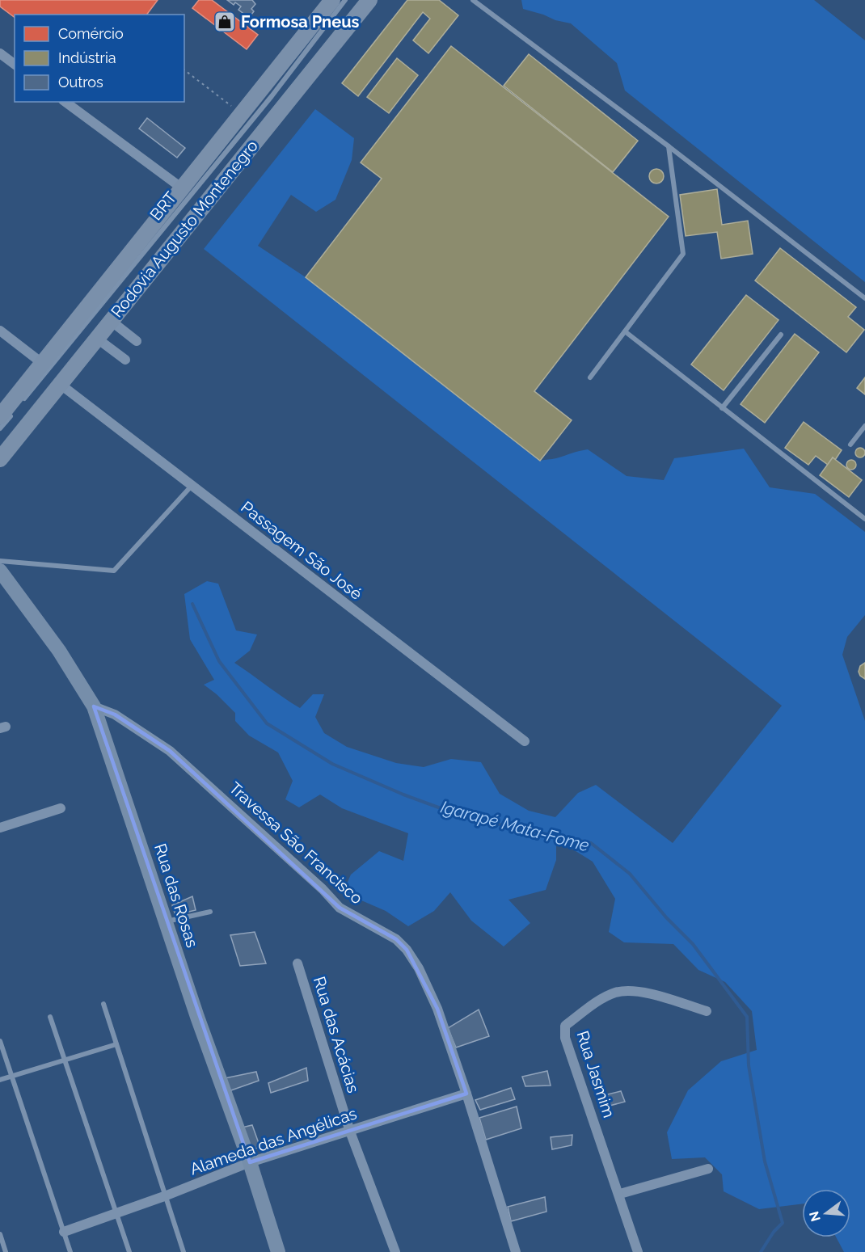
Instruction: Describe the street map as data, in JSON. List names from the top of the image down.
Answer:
{
  "streets": {
    "main road": ["Rodovia Augusto Montenegro"],
    "street": [
      "Passagem São José",
      "Travessa São Francisco",
      "Rua das Rosas",
      "Rua das Acácias",
      "Rua Jasmim",
      "Alameda das Angélicas"
    ],
    "lane": ["BRT"]
  },
  "crossings": [
    ["Rodovia Augusto Montenegro", "Passagem São José"],
    ["Travessa São Francisco", "Rua das Rosas"],
    ["Travessa São Francisco", "Alameda das Angélicas"],
    ["Rua das Rosas", "Alameda das Angélicas"],
    ["Rua das Acácias", "Alameda das Angélicas"]
  ],
  "water": ["Igarapé Mata-Fome"],
  "places": {
    "shop": ["Formosa Pneus"]
  },
  "legend": ["Comércio", "Indústria", "Outros"],
  "north": "left"
}
